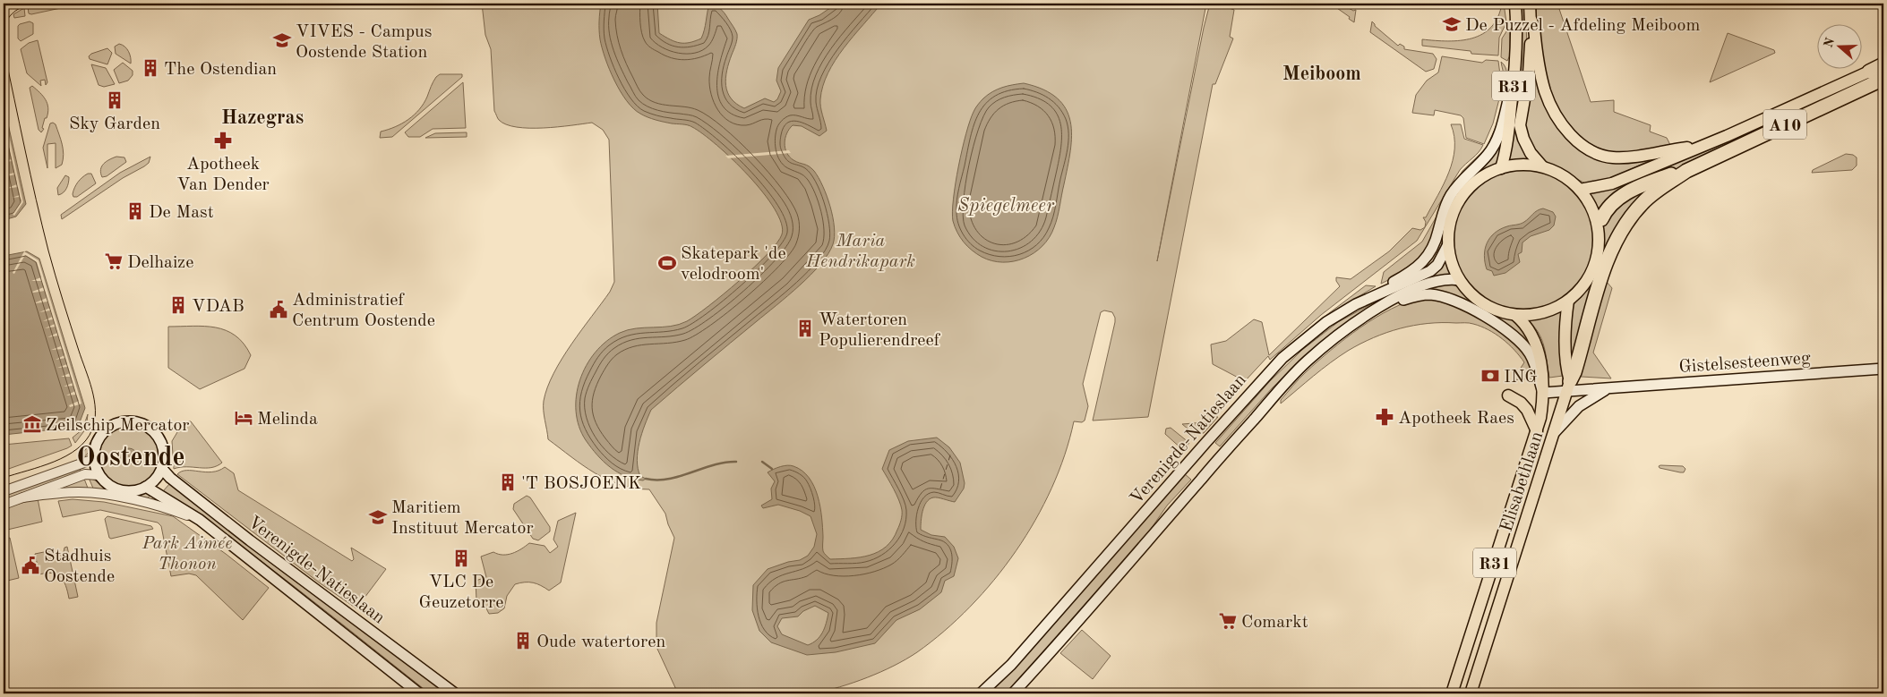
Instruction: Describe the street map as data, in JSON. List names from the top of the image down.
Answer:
{
  "streets": {
    "highway": ["A10"],
    "main road": [
      "R31",
      "Gistelsesteenweg",
      "Verenigde-Natieslaan",
      "Elisabethlaan"
    ]
  },
  "crossings": [
    ["R31", "A10"],
    ["R31", "Verenigde-Natieslaan"],
    ["R31", "Elisabethlaan"],
    ["A10", "Gistelsesteenweg"],
    ["A10", "Verenigde-Natieslaan"],
    ["A10", "Elisabethlaan"],
    ["Gistelsesteenweg", "Elisabethlaan"],
    ["Verenigde-Natieslaan", "Elisabethlaan"]
  ],
  "districts": ["Meiboom", "Hazegras", "Oostende"],
  "water": ["Spiegelmeer"],
  "parks": ["Maria Hendrikapark", "Park Aimée Thonon"],
  "places": {
    "school or university": ["De Puzzel - Afdeling Meiboom", "VIVES - Campus Oostende Station", "Maritiem Instituut Mercator"],
    "building": [
      "The Ostendian",
      "Sky Garden",
      "De Mast",
      "VDAB",
      "Watertoren Populierendreef",
      "'T BOSJOENK",
      "VLC De Geuzetorre",
      "Oude watertoren"
    ],
    "pharmacy": ["Apotheek Van Dender", "Apotheek Raes"],
    "supermarket": ["Delhaize", "Comarkt"],
    "sports": ["Skatepark 'de velodroom'"],
    "public building": ["Administratief Centrum Oostende", "Stadhuis Oostende"],
    "bank": ["ING"],
    "hotel": ["Melinda"],
    "museum": ["Zeilschip Mercator"]
  },
  "north": "left"
}
